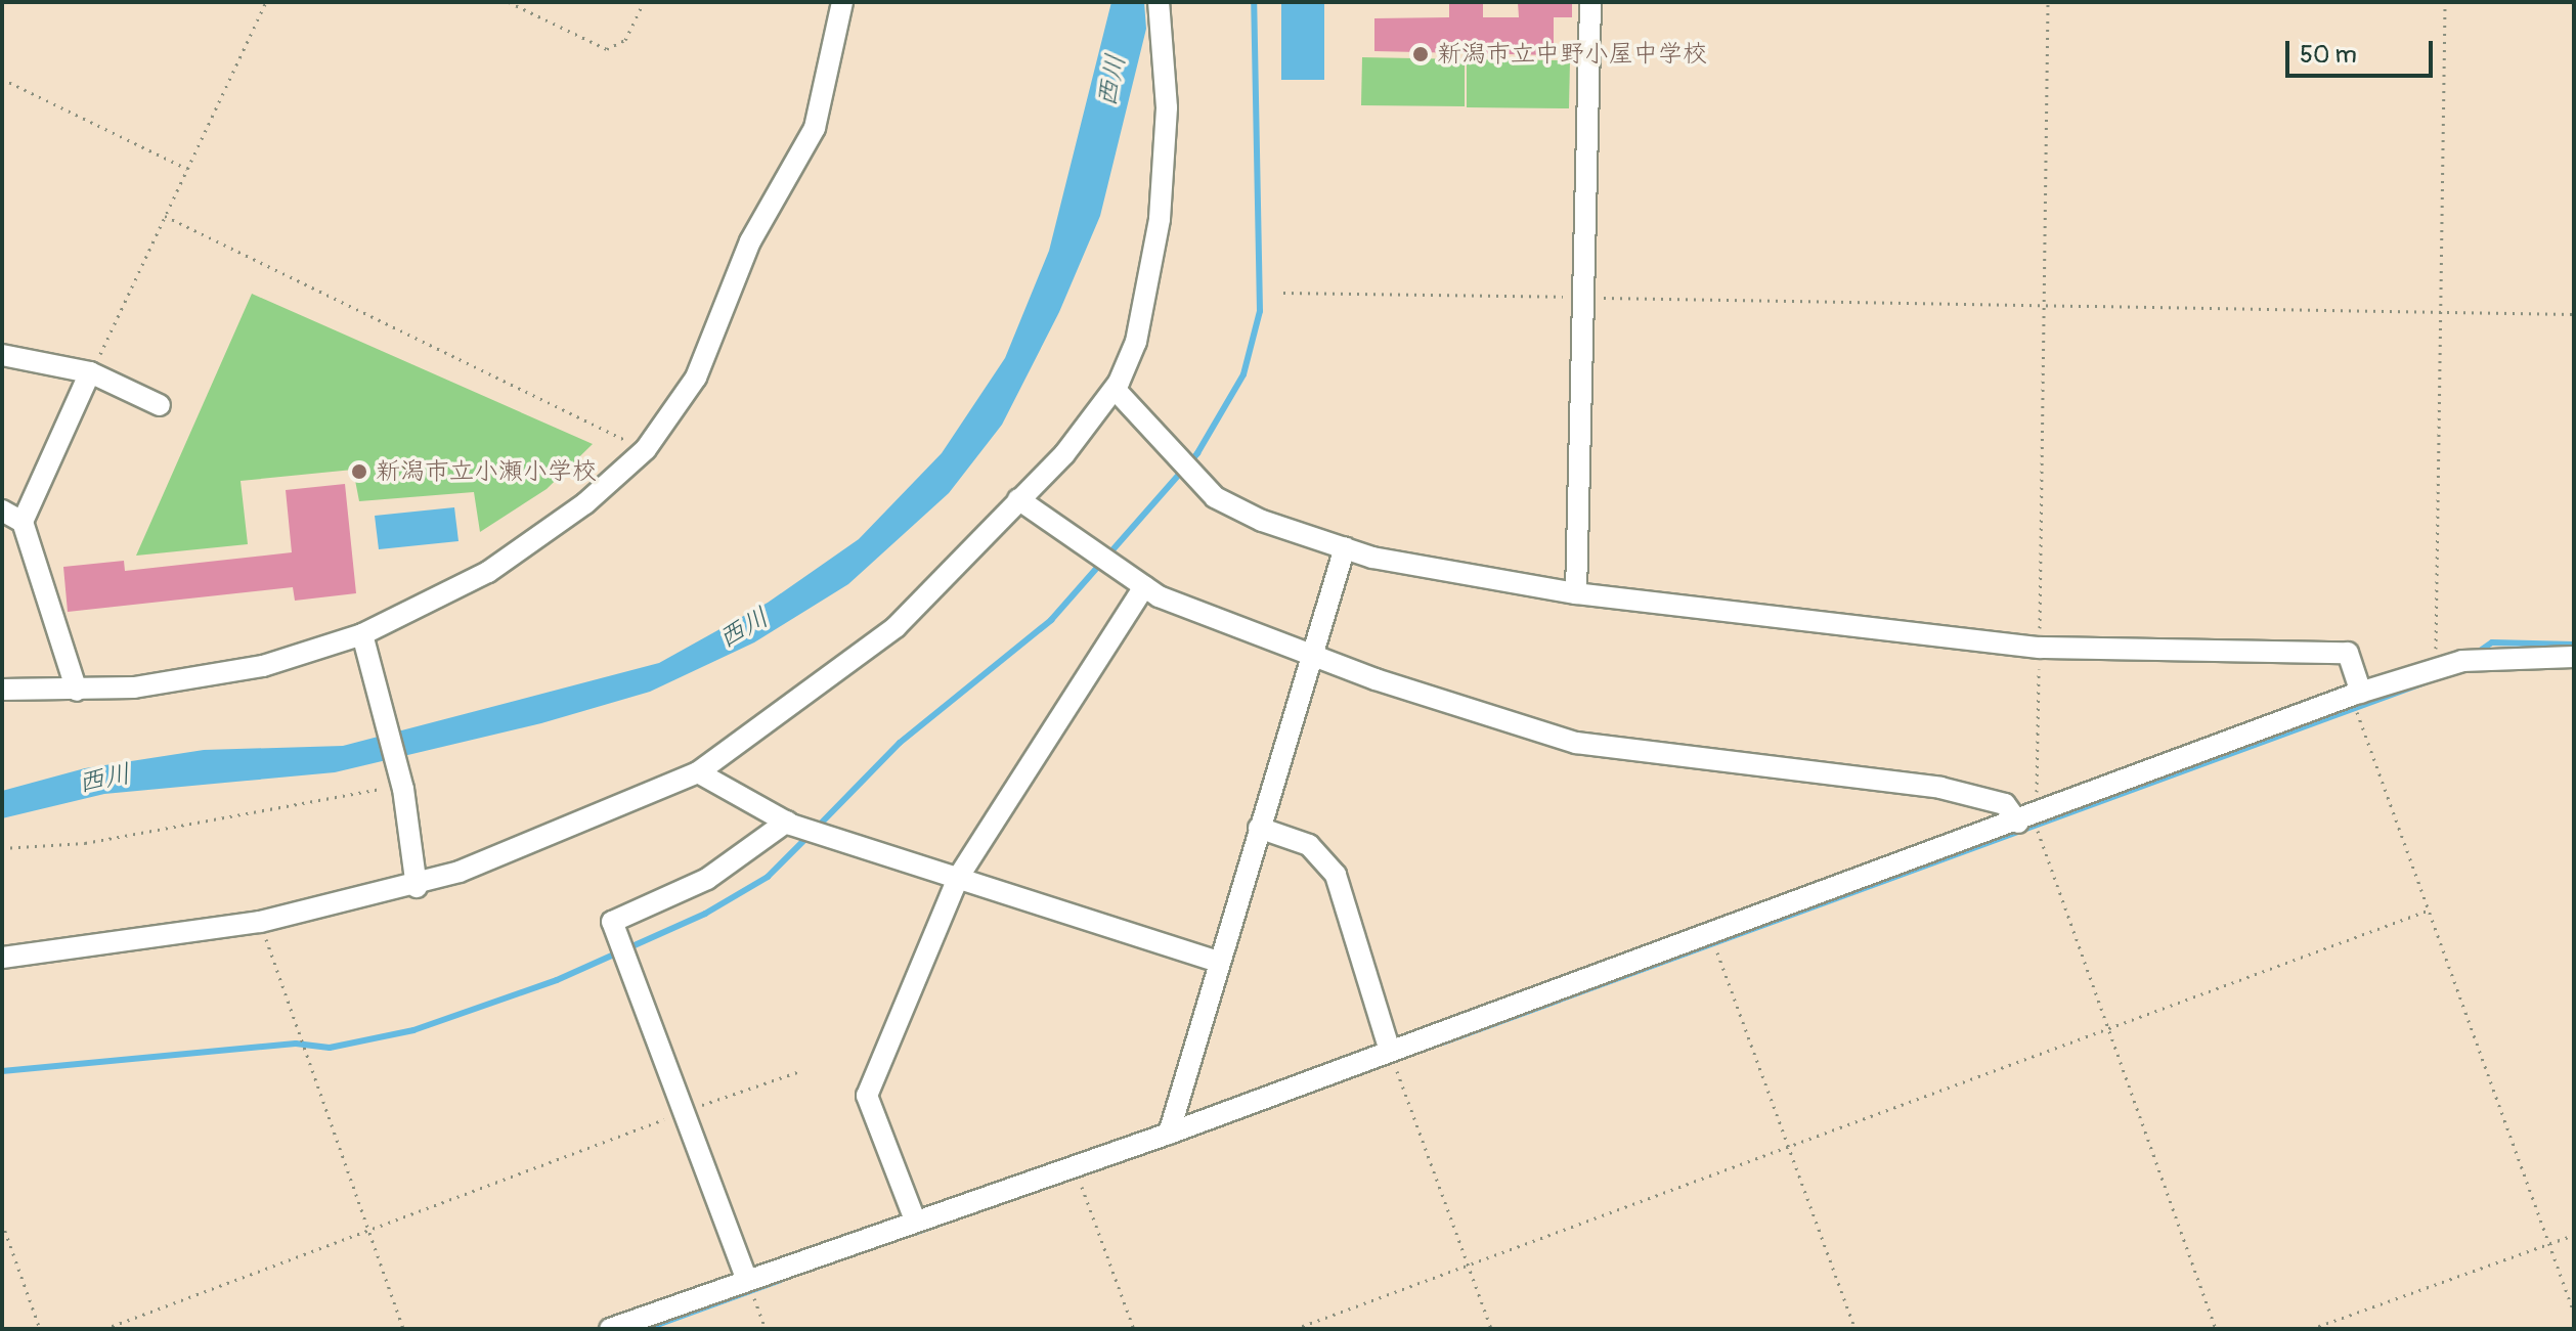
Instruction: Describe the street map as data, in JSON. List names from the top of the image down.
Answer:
{
  "water": ["西川"],
  "places": ["新潟市立中野小屋中学校", "新潟市立小瀬小学校"],
  "scale_bar": "50 m"
}
